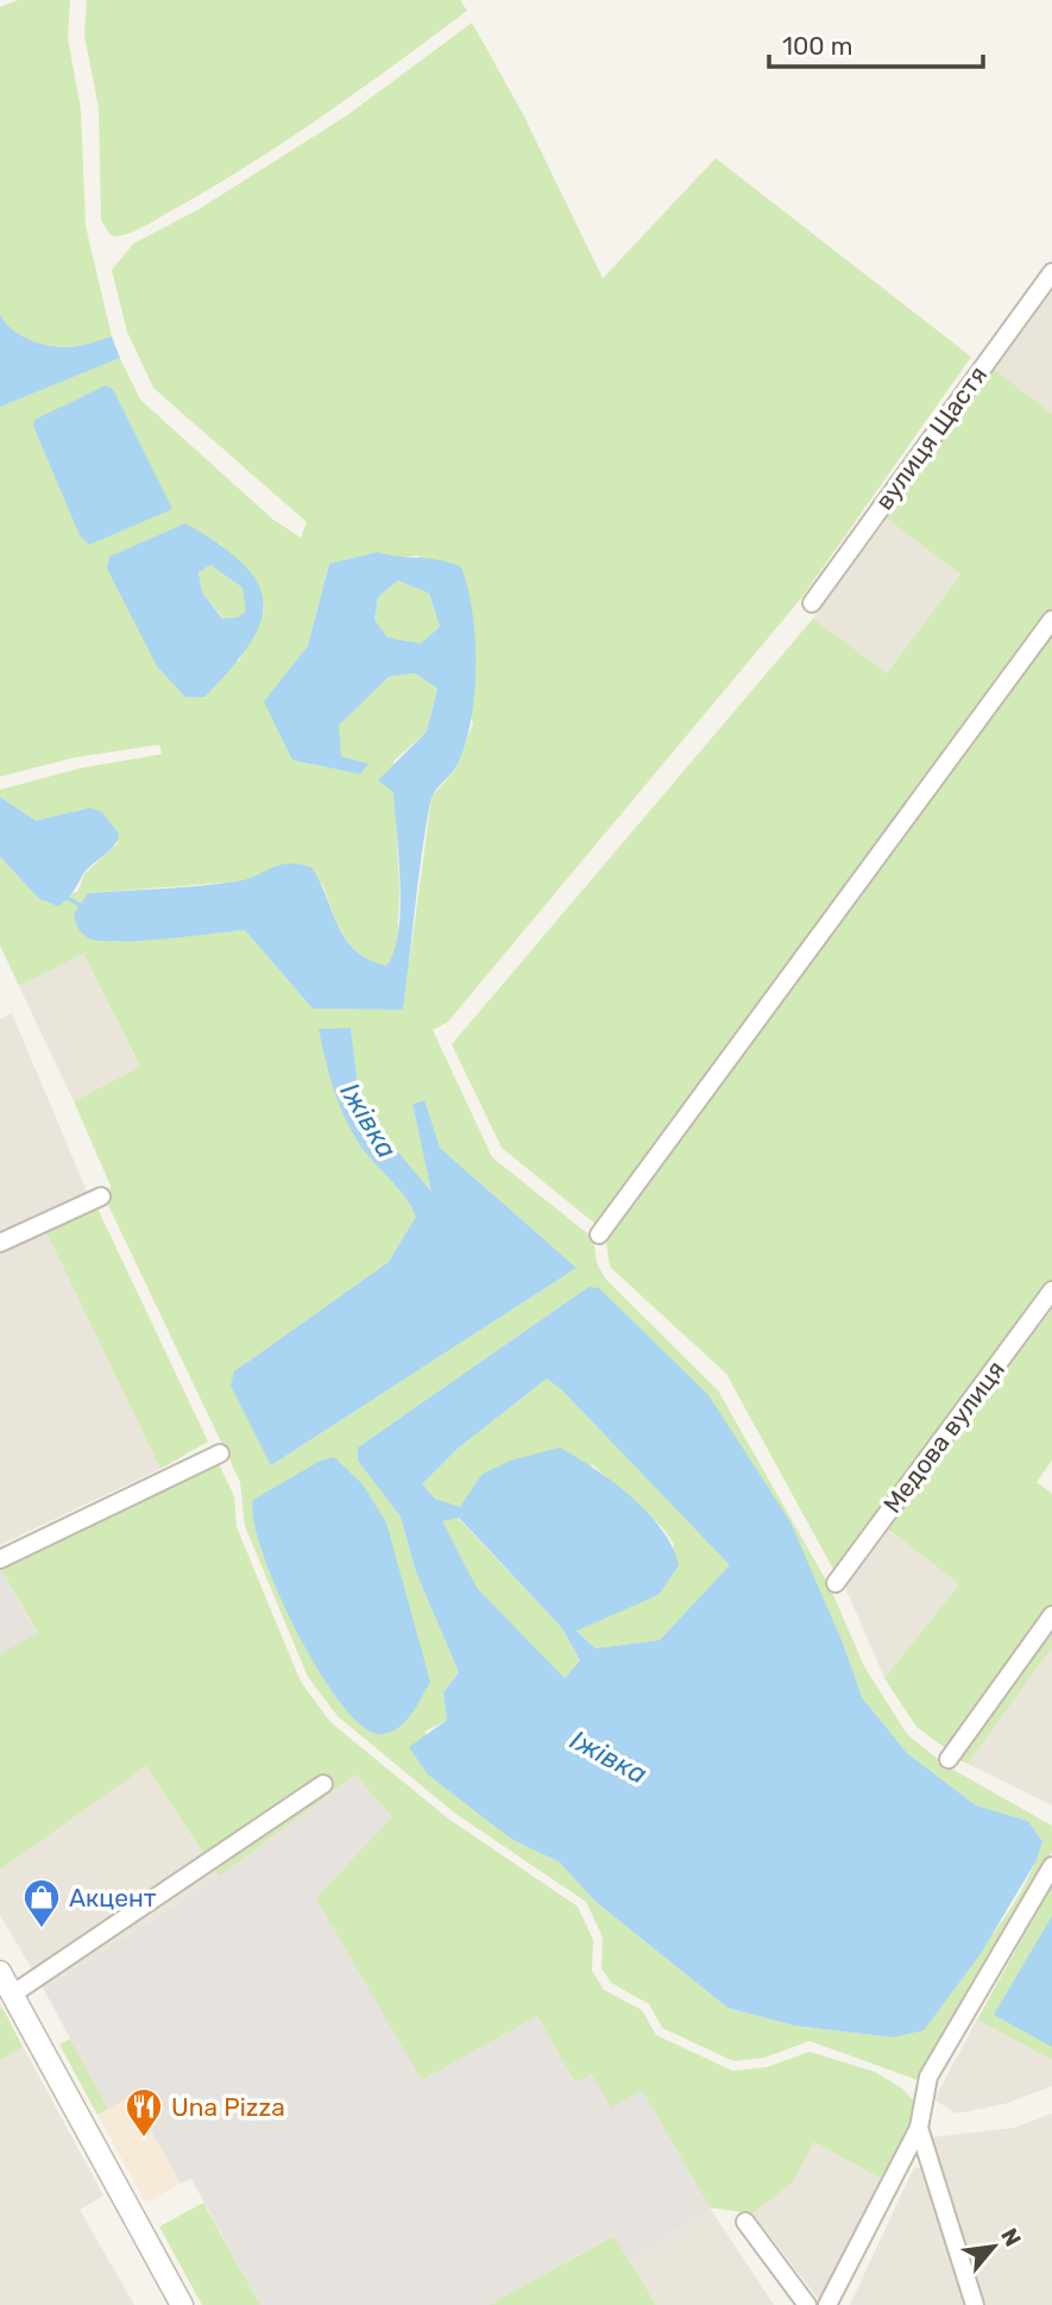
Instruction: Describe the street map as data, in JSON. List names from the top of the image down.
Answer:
{
  "streets": {
    "street": ["вулиця Щастя", "Медова вулиця"]
  },
  "water": ["Іжівка"],
  "places": {
    "shop": ["Акцент"],
    "restaurant": ["Una Pizza"]
  },
  "scale_bar": "100 m",
  "north": "top right"
}
